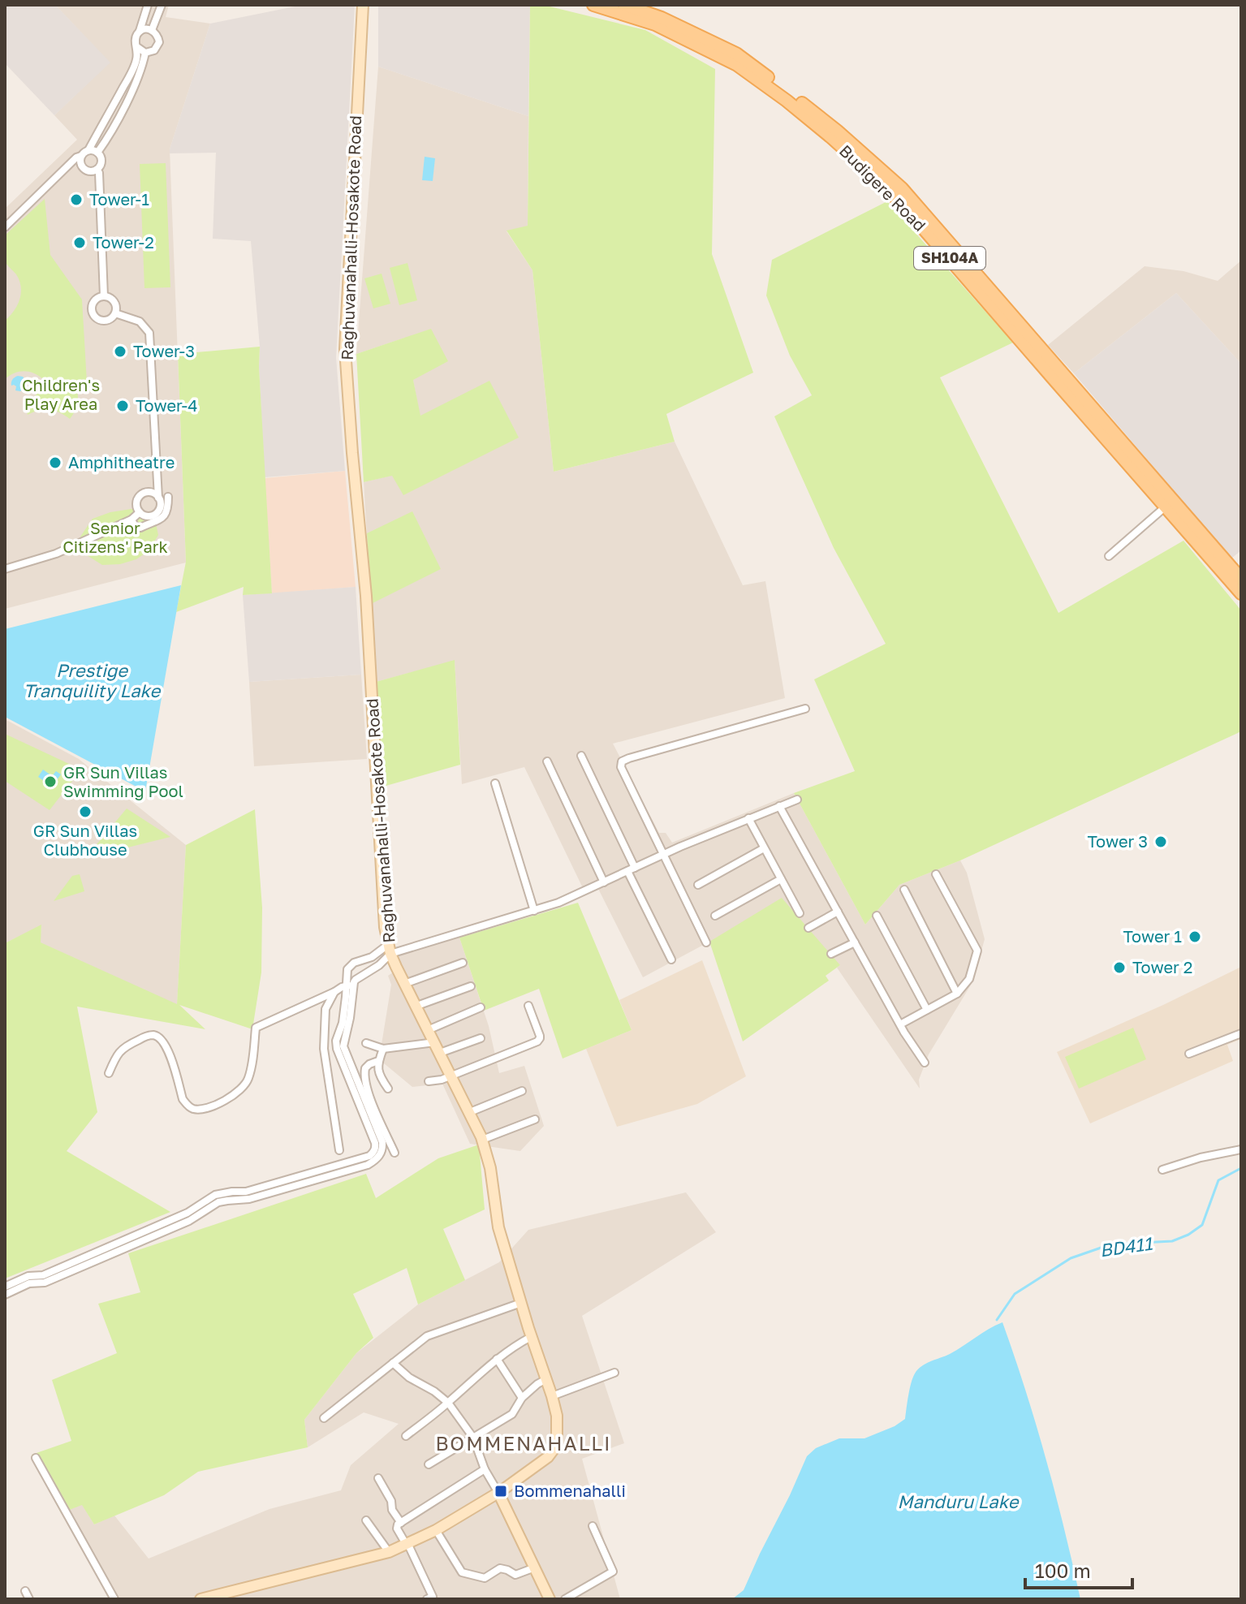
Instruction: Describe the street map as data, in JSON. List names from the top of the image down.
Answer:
{
  "streets": {
    "main road": ["Budigere Road", "Raghuvanahalli-Hosakote Road", "SH104A"]
  },
  "districts": ["BOMMENAHALLI"],
  "water": ["Prestige Tranquility Lake", "BD411", "Manduru Lake"],
  "parks": ["Children's Play Area", "Senior Citizens' Park"],
  "places": {
    "other": [
      "Tower-1",
      "Tower-2",
      "Tower-3",
      "Tower-4",
      "Amphitheatre",
      "GR Sun Villas Swimming Pool",
      "GR Sun Villas Clubhouse",
      "Tower 3",
      "Tower 1",
      "Tower 2"
    ],
    "transit": ["Bommenahalli"]
  },
  "scale_bar": "100 m"
}
